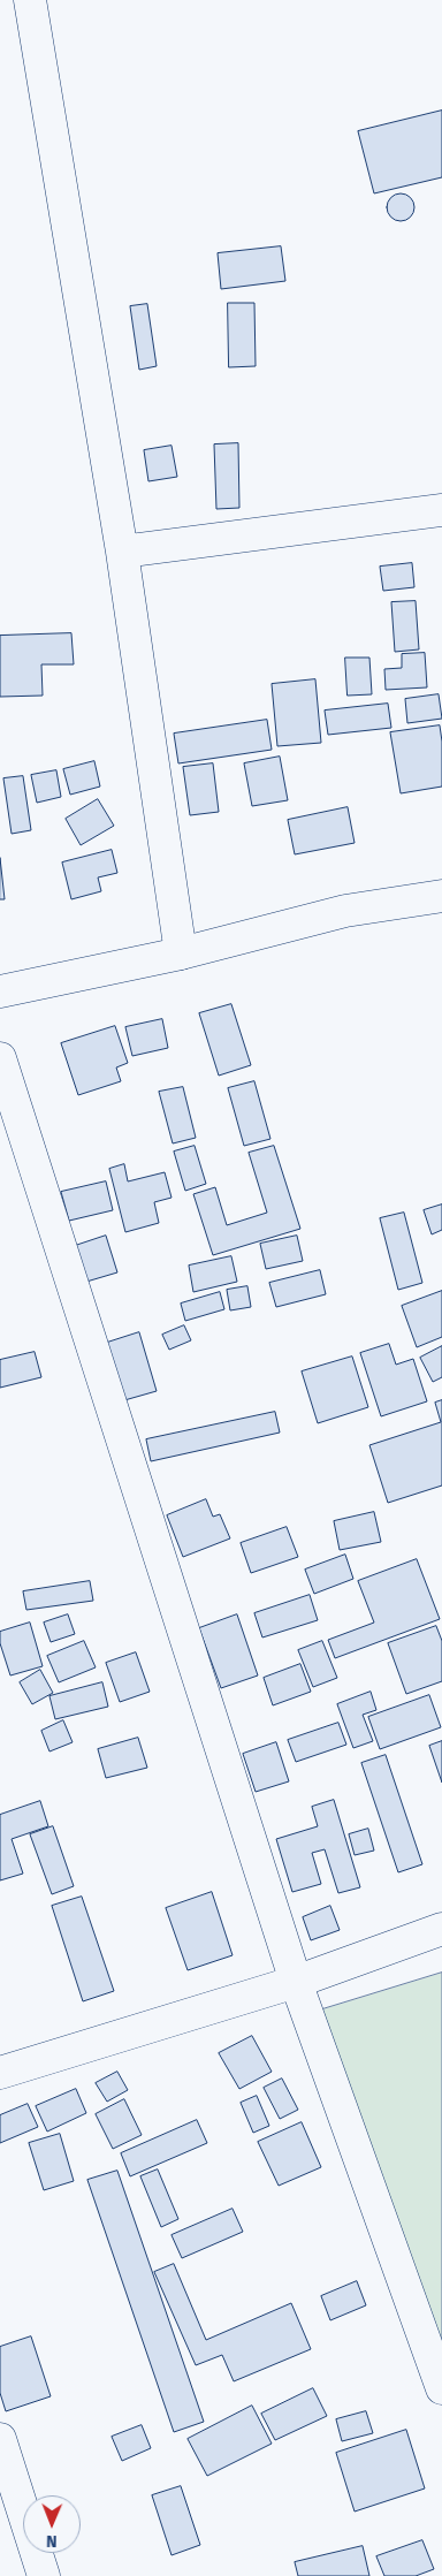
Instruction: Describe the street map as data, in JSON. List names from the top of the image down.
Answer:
{
  "north": "bottom"
}
